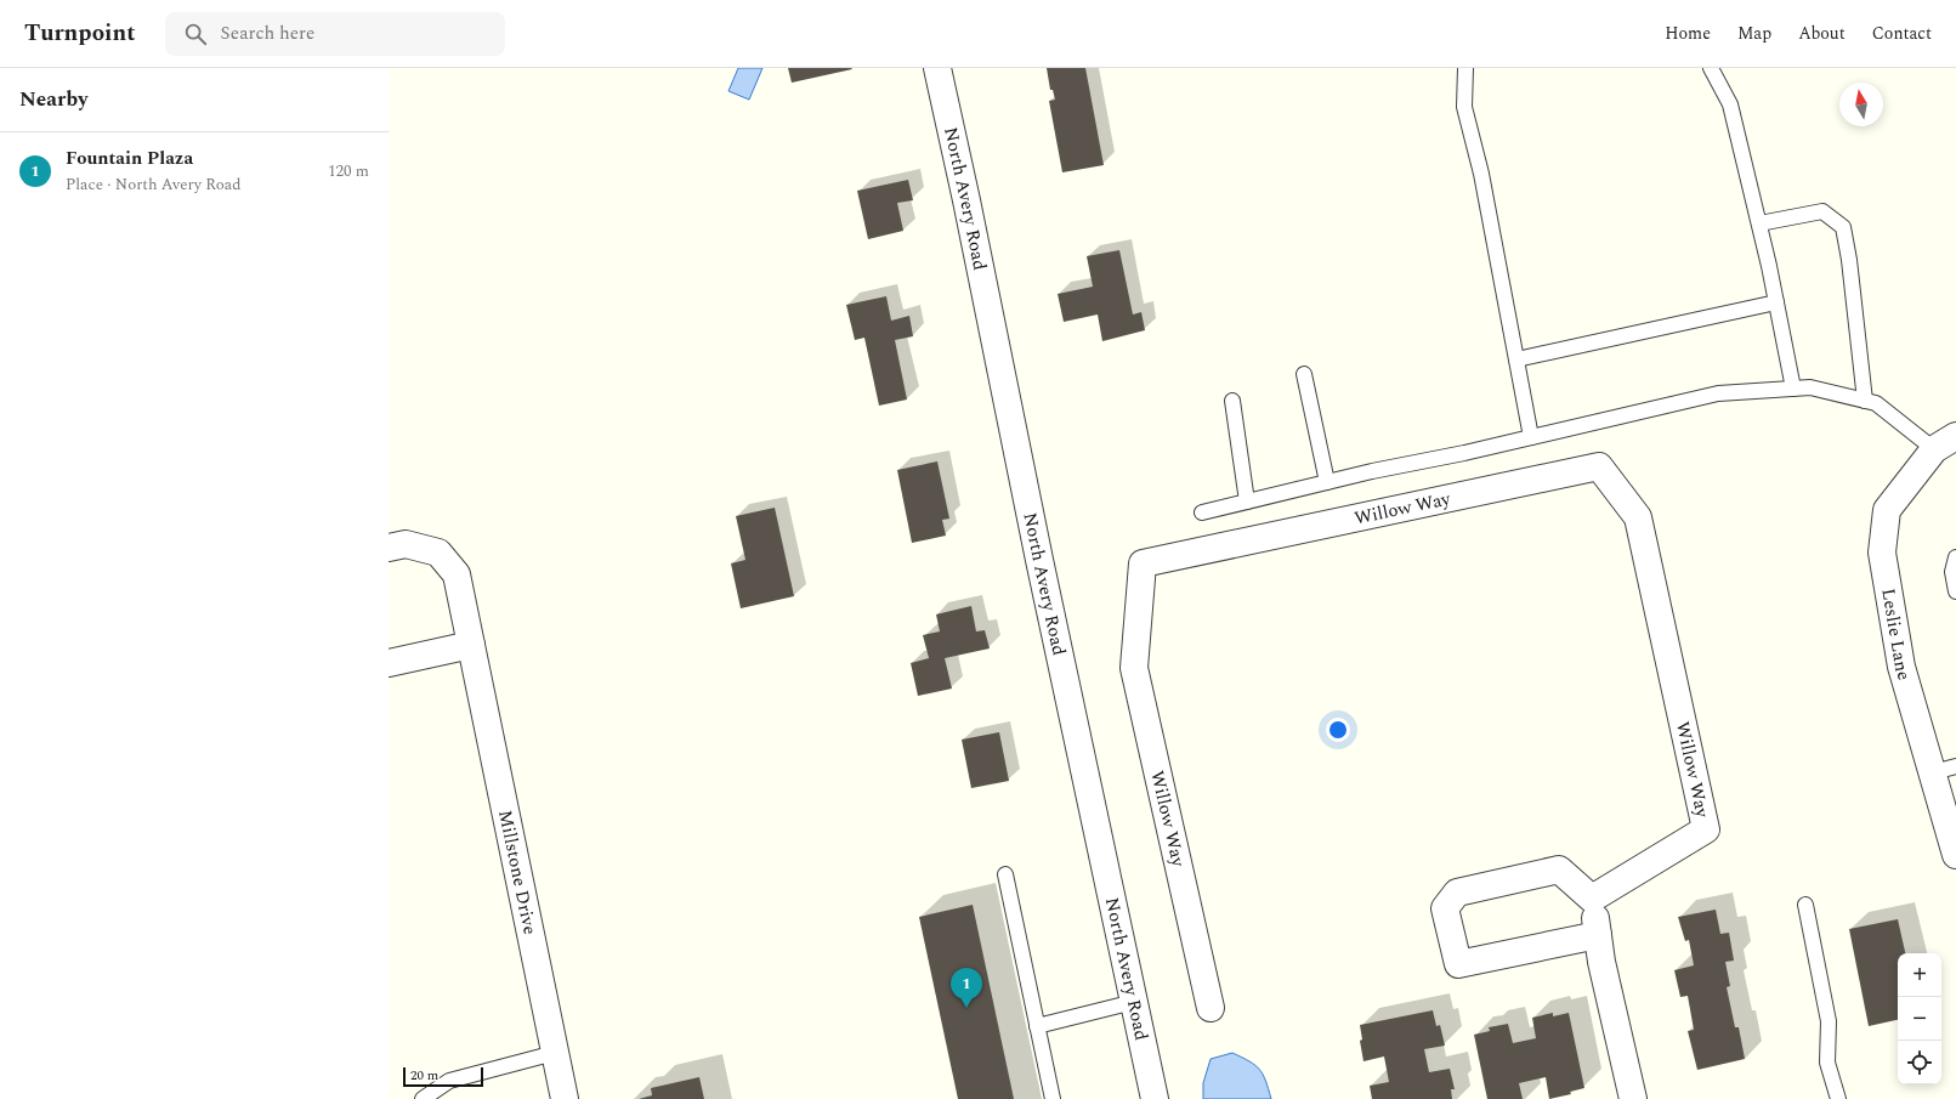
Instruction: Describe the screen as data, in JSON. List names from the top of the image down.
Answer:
{
  "streets": {
    "street": [
      "North Avery Road",
      "Willow Way",
      "Leslie Lane",
      "Millstone Drive"
    ]
  },
  "scale_bar": "20 m",
  "north": "top",
  "page": {
    "header": "Turnpoint",
    "search": "Search here",
    "nav": [
      "Home",
      "Map",
      "About",
      "Contact"
    ],
    "heading": "Nearby",
    "list": [
      {
        "mark": "1",
        "name": "Fountain Plaza",
        "note": "Place · North Avery Road",
        "value": "120 m"
      }
    ],
    "map_buttons": ["+", "−"],
    "pins": "1",
    "scale": "20 m"
  }
}
